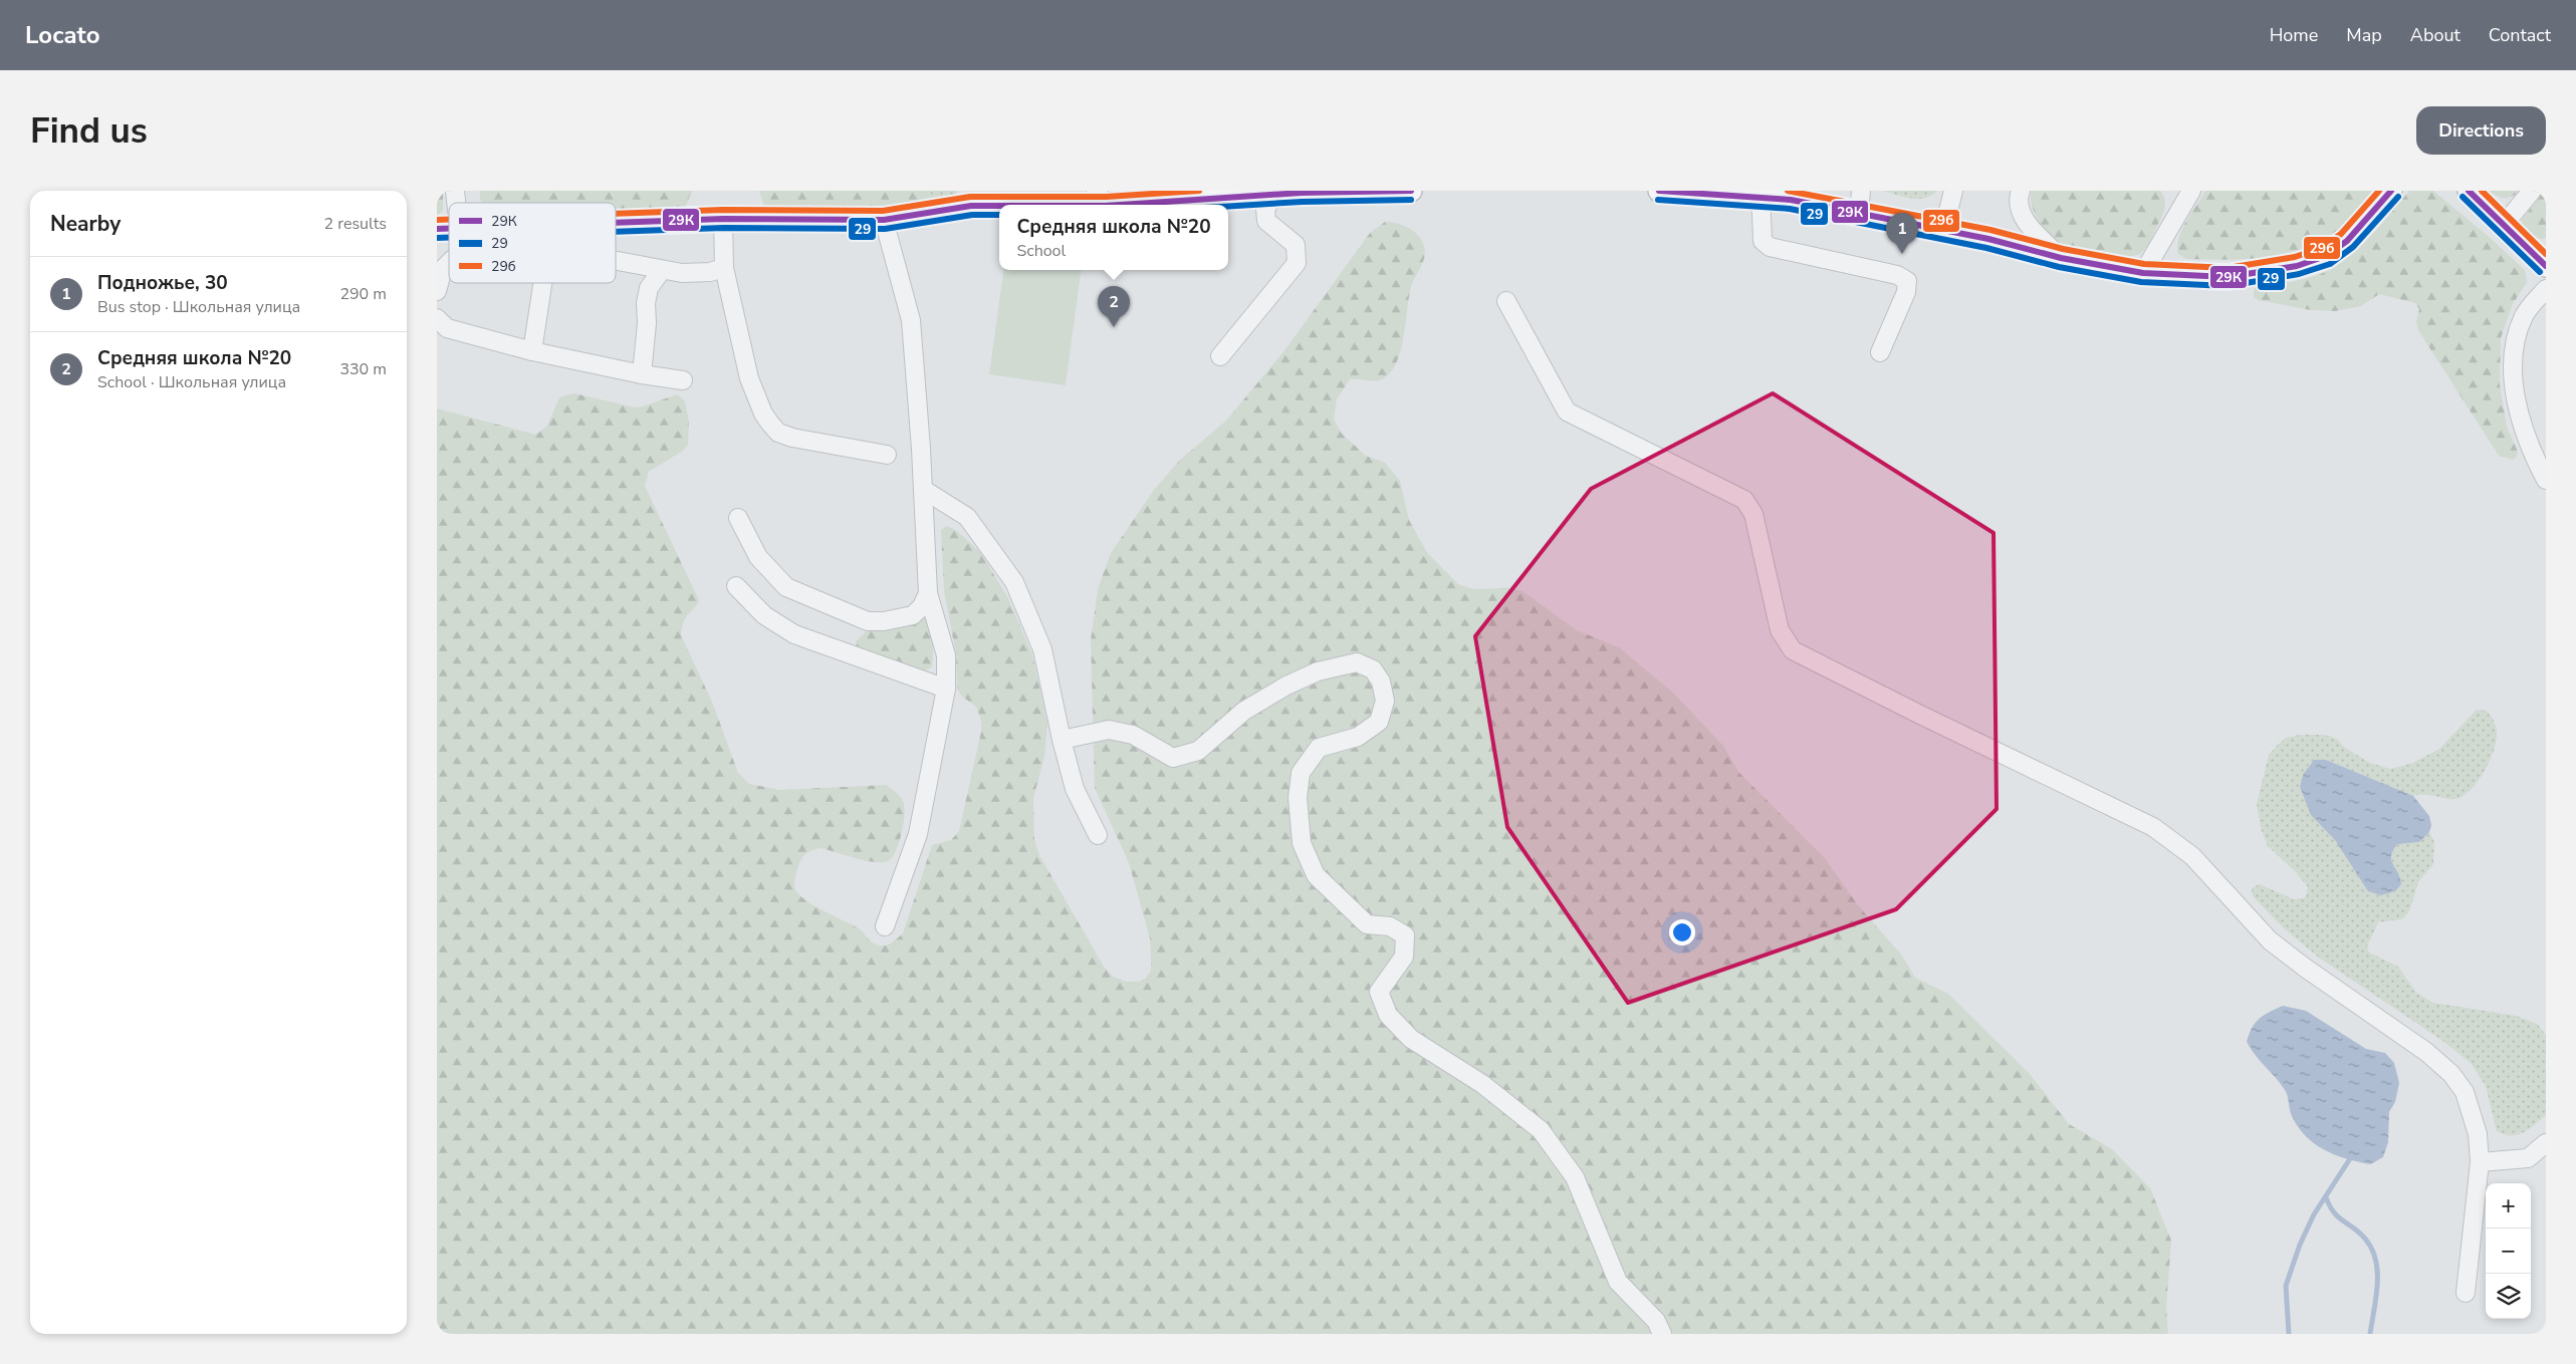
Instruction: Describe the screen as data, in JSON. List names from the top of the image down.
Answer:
{
  "lines": ["transit line 29К", "transit line 29б", "transit line 29"],
  "legend": ["29К", "29", "29б"],
  "page": {
    "header": "Locato",
    "nav": [
      "Home",
      "Map",
      "About",
      "Contact"
    ],
    "buttons": "Directions",
    "title": "Find us",
    "heading": ["Nearby", "2 results"],
    "popup": ["Средняя школа №20", "School"],
    "pins": ["1", "2"],
    "list": [
      {
        "mark": "1",
        "name": "Подножье, 30",
        "note": "Bus stop · Школьная улица",
        "value": "290 m"
      },
      {
        "mark": "2",
        "name": "Средняя школа №20",
        "note": "School · Школьная улица",
        "value": "330 m"
      }
    ],
    "map_buttons": ["+", "−"]
  }
}
